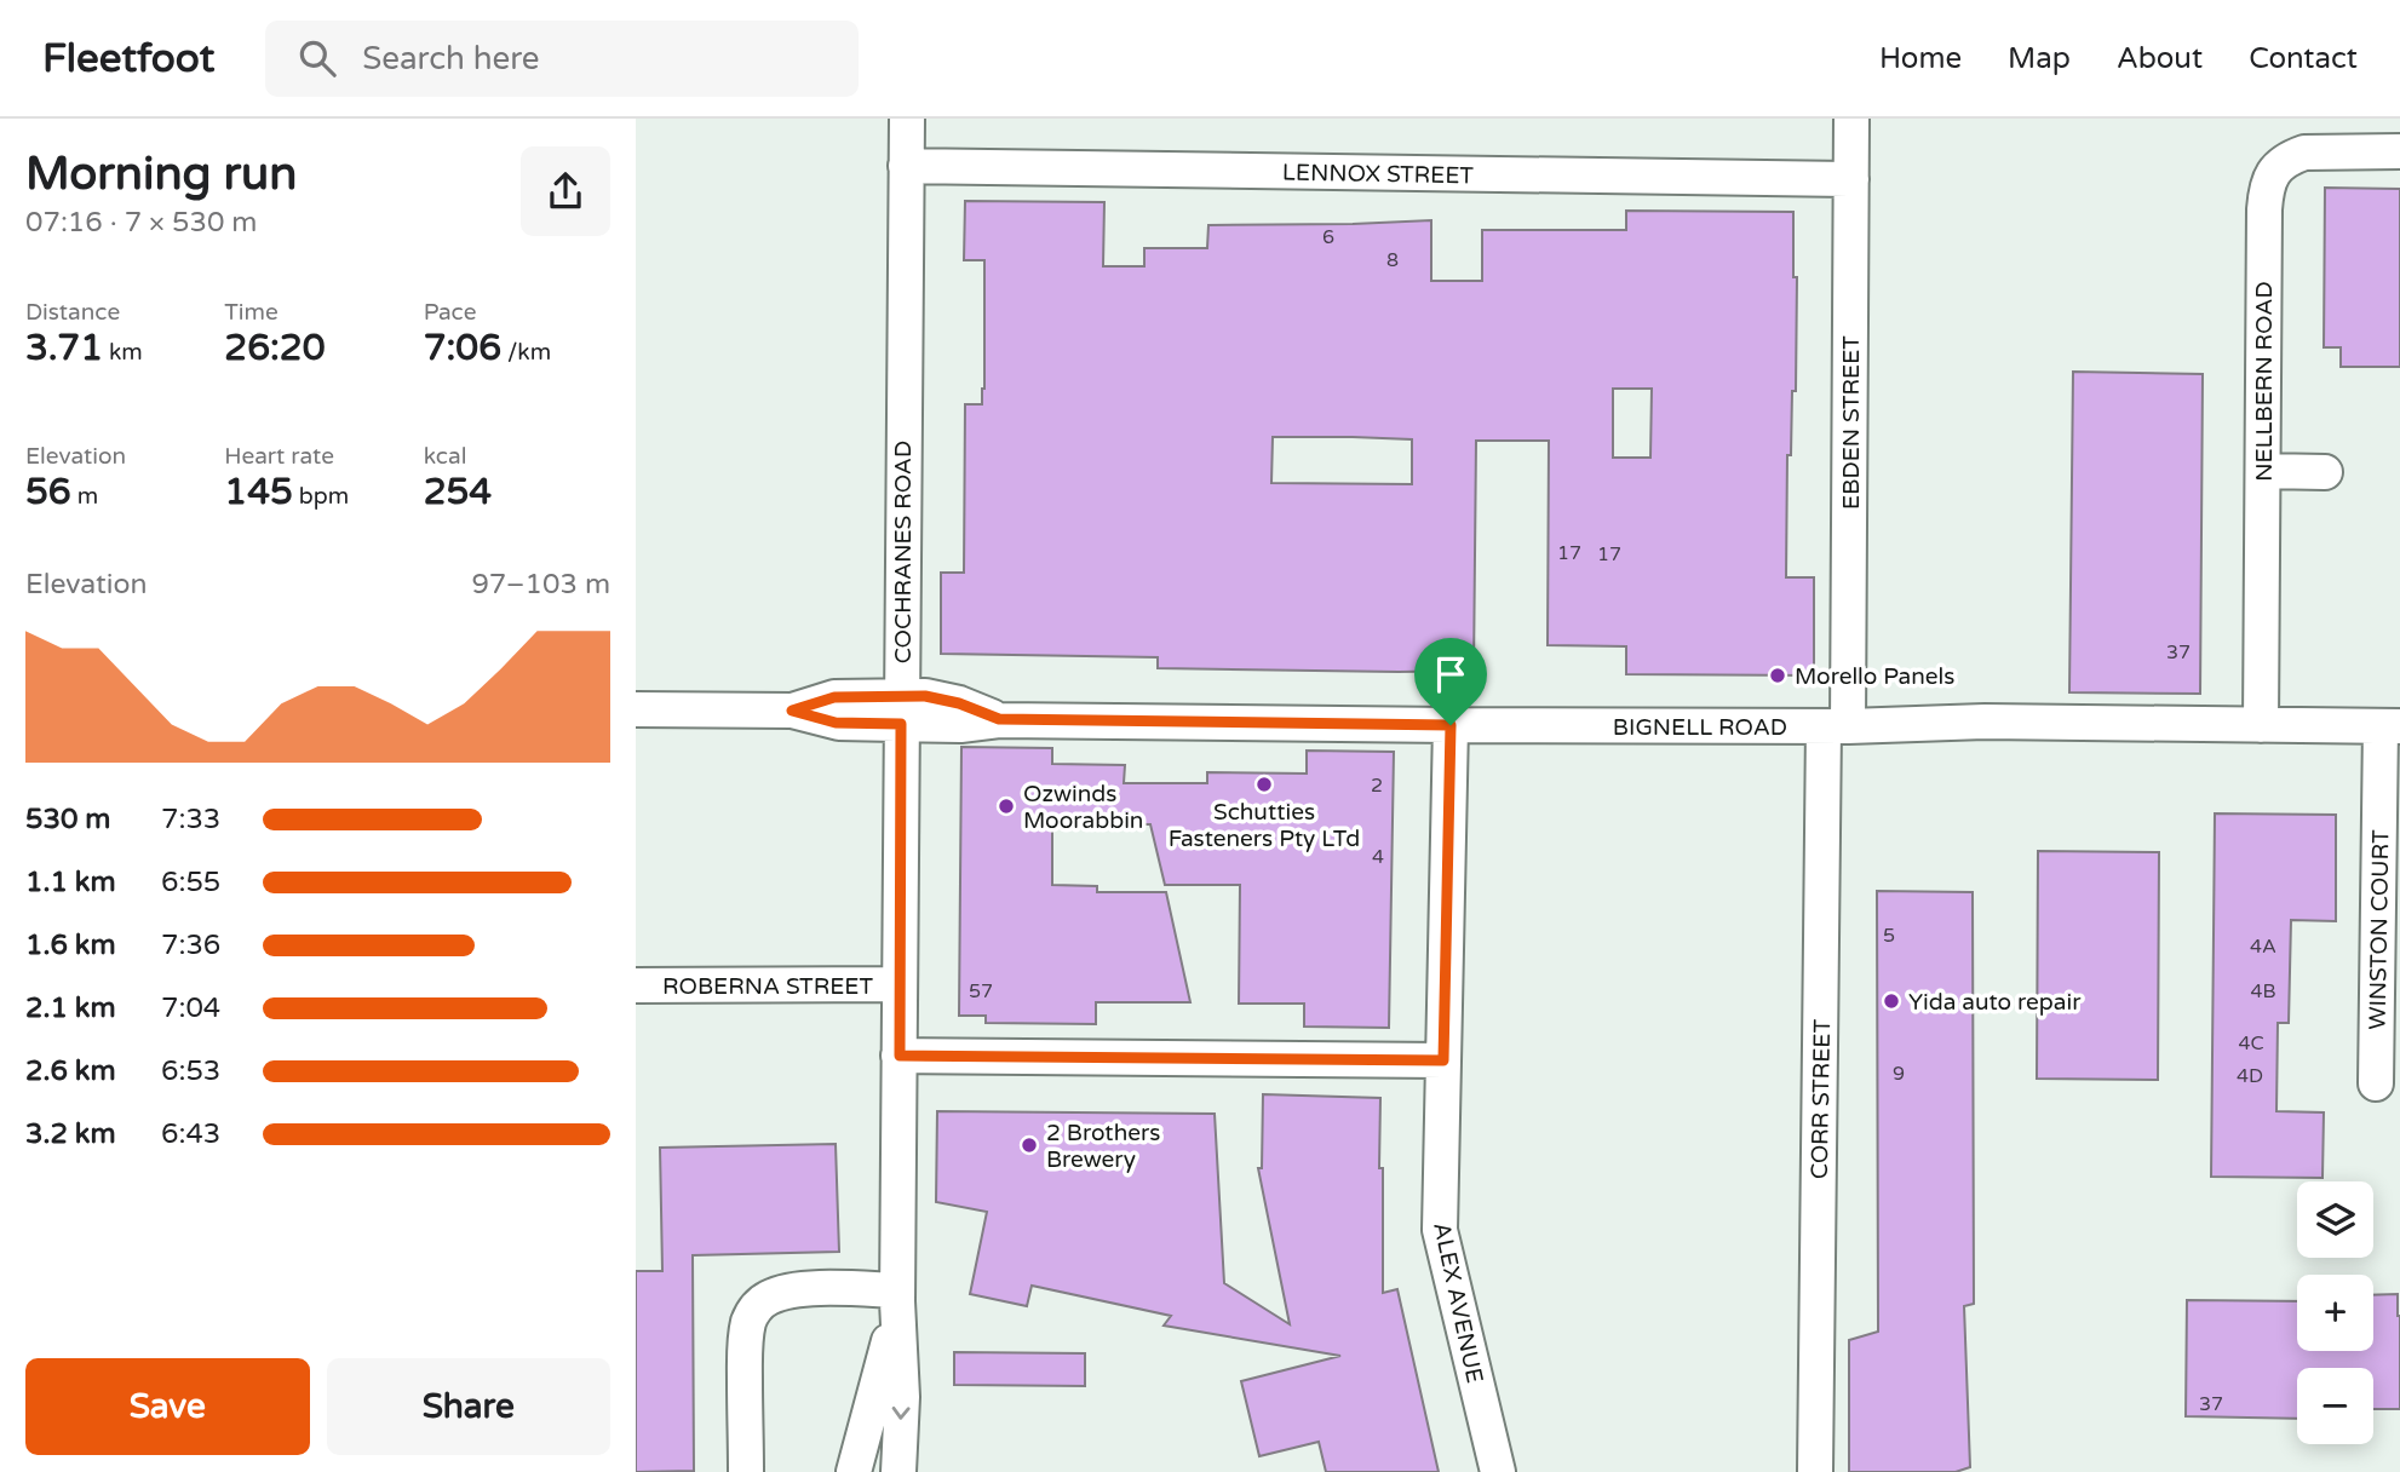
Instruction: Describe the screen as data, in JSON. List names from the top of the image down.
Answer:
{
  "streets": {
    "street": [
      "LENNOX STREET",
      "NELLBERN ROAD",
      "EBDEN STREET",
      "COCHRANES ROAD",
      "BIGNELL ROAD",
      "WINSTON COURT",
      "ROBERNA STREET",
      "CORR STREET",
      "ALEX AVENUE"
    ]
  },
  "crossings": [
    ["LENNOX STREET", "EBDEN STREET"],
    ["LENNOX STREET", "COCHRANES ROAD"],
    ["NELLBERN ROAD", "BIGNELL ROAD"],
    ["EBDEN STREET", "BIGNELL ROAD"],
    ["EBDEN STREET", "CORR STREET"],
    ["COCHRANES ROAD", "BIGNELL ROAD"],
    ["COCHRANES ROAD", "ROBERNA STREET"],
    ["BIGNELL ROAD", "WINSTON COURT"],
    ["BIGNELL ROAD", "CORR STREET"],
    ["BIGNELL ROAD", "ALEX AVENUE"]
  ],
  "places": [
    "Morello Panels",
    "Schutties Fasteners Pty LTd",
    "Ozwinds Moorabbin",
    "Yida auto repair",
    "2 Brothers Brewery"
  ],
  "house_numbers": [
    "6",
    "8",
    "17",
    "17",
    "37",
    "2",
    "4",
    "5",
    "4A",
    "57",
    "4B",
    "4C",
    "9",
    "4D",
    "37"
  ],
  "page": {
    "header": "Fleetfoot",
    "search": "Search here",
    "nav": [
      "Home",
      "Map",
      "About",
      "Contact"
    ],
    "heading": ["Morning run", "07:16 · 7 × 530 m"],
    "stats": [
      ["Distance", "3.71 km"],
      ["Time", "26:20"],
      ["Pace", "7:06 /km"],
      ["Elevation", "56 m"],
      ["Heart rate", "145 bpm"],
      ["kcal", "254"]
    ],
    "chart": ["Elevation", "97–103 m"],
    "list": [
      {
        "name": "530 m",
        "note": "7:33"
      },
      {
        "name": "1.1 km",
        "note": "6:55"
      },
      {
        "name": "1.6 km",
        "note": "7:36"
      },
      {
        "name": "2.1 km",
        "note": "7:04"
      },
      {
        "name": "2.6 km",
        "note": "6:53"
      },
      {
        "name": "3.2 km",
        "note": "6:43"
      }
    ],
    "map_buttons": ["+", "−"],
    "buttons": ["Save", "Share"]
  }
}
